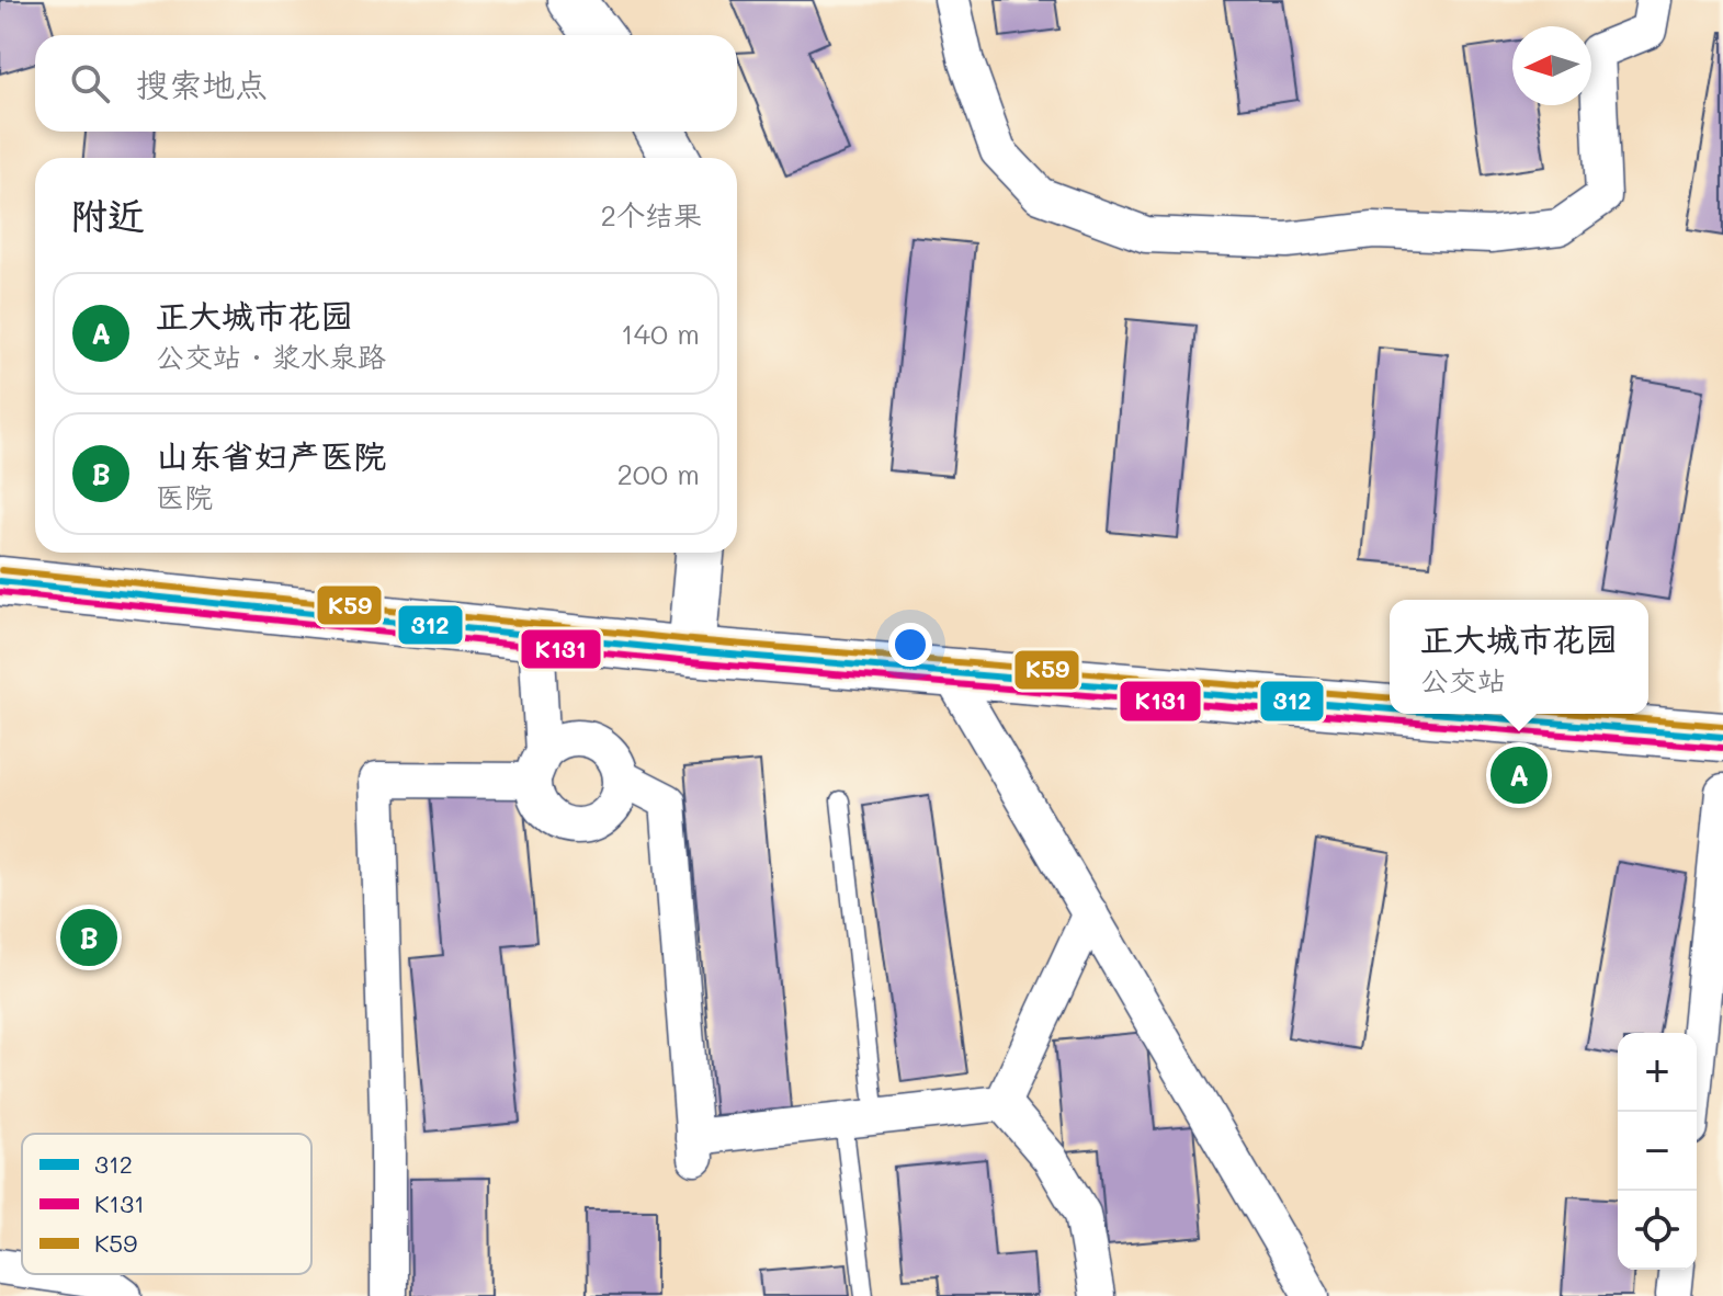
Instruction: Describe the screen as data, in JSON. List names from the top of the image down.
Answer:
{
  "lines": ["transit line K59", "transit line 312", "transit line K131"],
  "legend": ["312", "K131", "K59"],
  "north": "left",
  "page": {
    "search": "搜索地点",
    "heading": ["附近", "2个结果"],
    "list": [
      {
        "mark": "A",
        "name": "正大城市花园",
        "note": "公交站 · 浆水泉路",
        "value": "140 m"
      },
      {
        "mark": "B",
        "name": "山东省妇产医院",
        "note": "医院",
        "value": "200 m"
      }
    ],
    "popup": ["正大城市花园", "公交站"],
    "pins": ["A", "B"],
    "map_buttons": ["+", "−"]
  }
}
